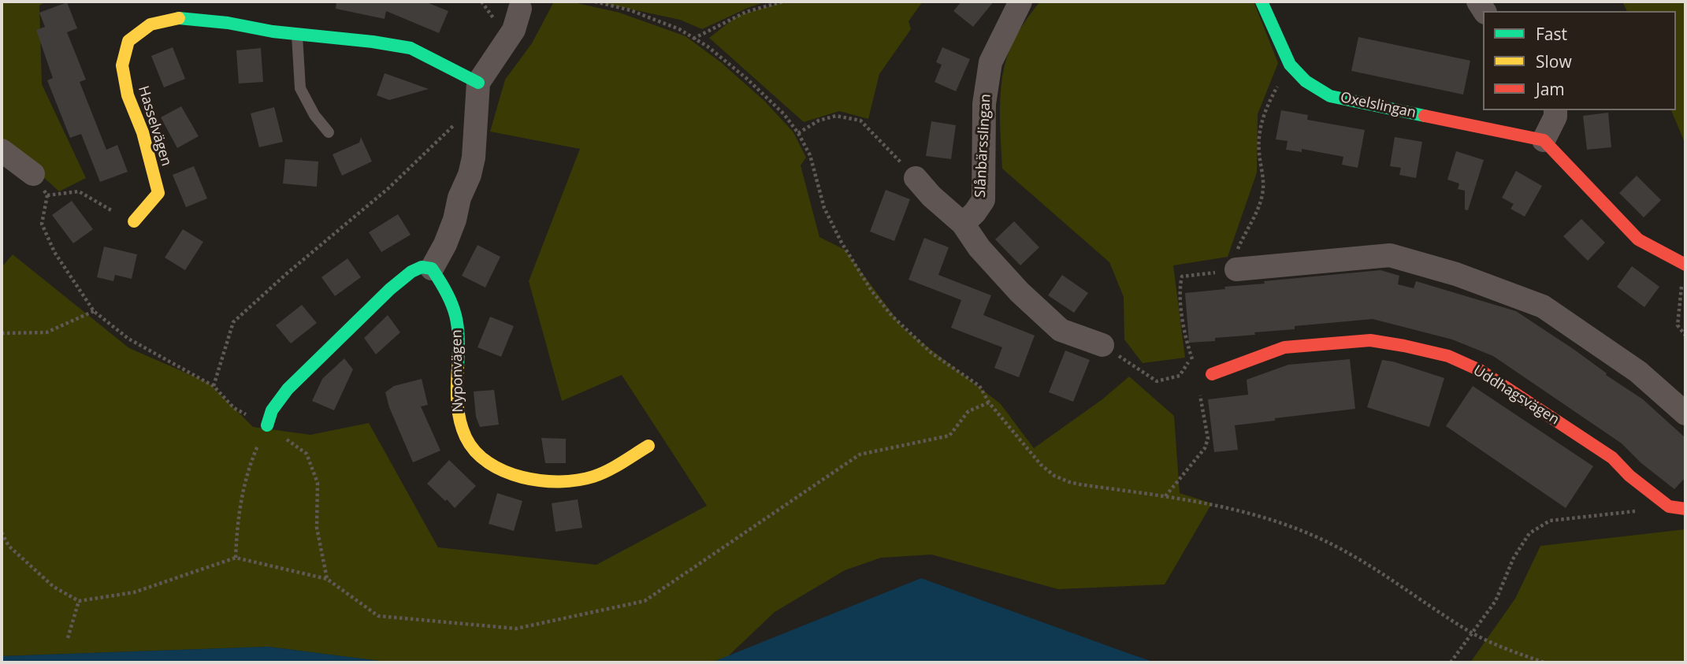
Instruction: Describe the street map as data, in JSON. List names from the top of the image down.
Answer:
{
  "streets": {
    "street": [
      "Oxelslingan",
      "Hasselvägen",
      "Slånbärsslingan",
      "Nyponvägen",
      "Uddhagsvägen"
    ]
  },
  "legend": ["Fast", "Slow", "Jam"]
}
